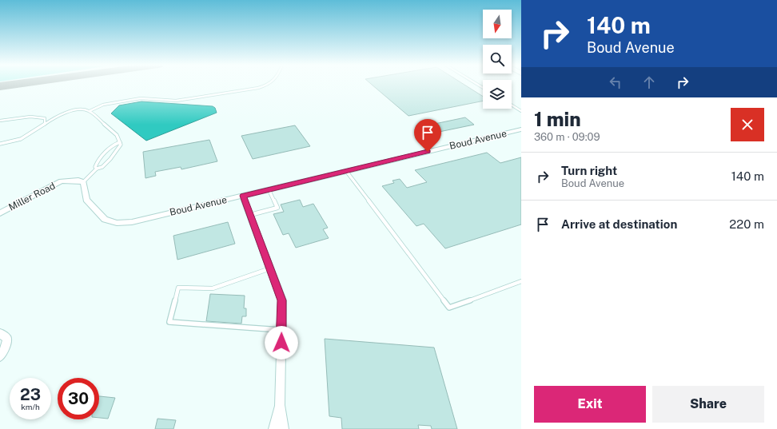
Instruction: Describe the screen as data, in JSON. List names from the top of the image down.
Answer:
{
  "streets": {
    "street": ["Boud Avenue", "Miller Road"]
  },
  "crossings": [
    ["Boud Avenue", "Miller Road"]
  ],
  "north": "bottom",
  "page": {
    "turn": ["140 m", "Boud Avenue"],
    "heading": ["1 min", "360 m · 09:09"],
    "list": [
      {
        "name": "Turn right",
        "note": "Boud Avenue",
        "value": "140 m"
      },
      {
        "name": "Arrive at destination",
        "value": "220 m"
      }
    ],
    "speed": "23 km/h",
    "limit": "30",
    "buttons": ["Exit", "Share"]
  }
}
